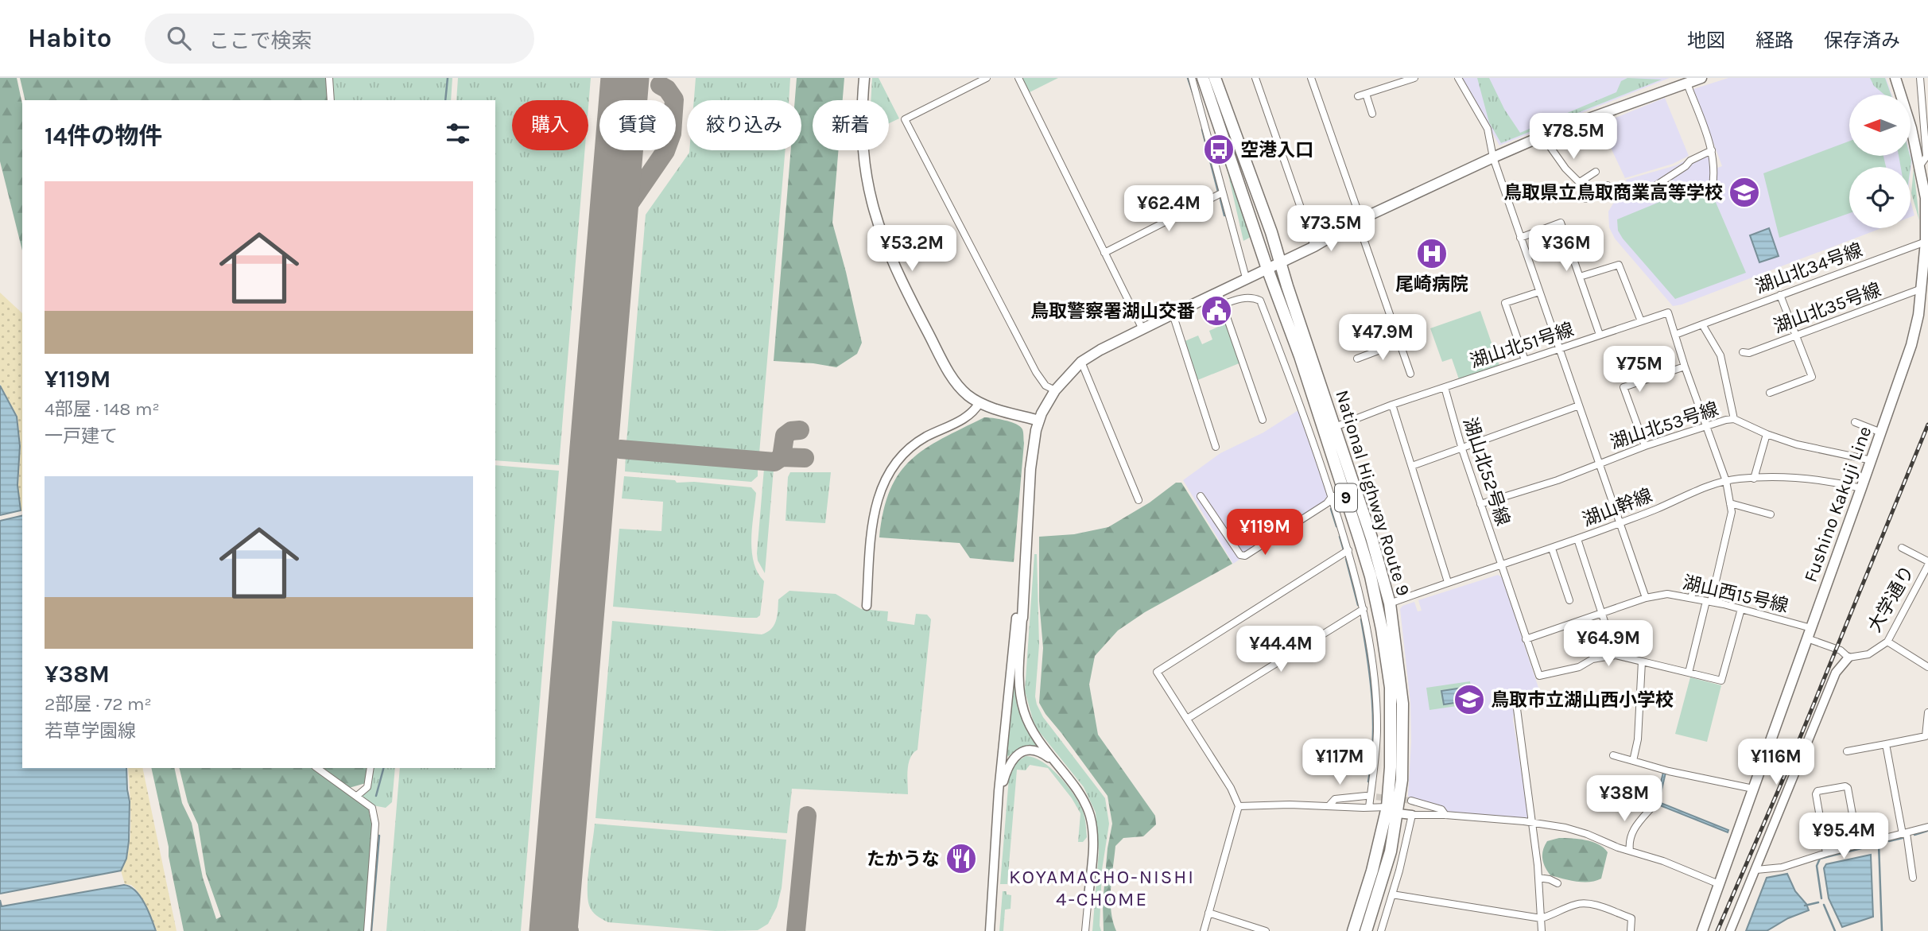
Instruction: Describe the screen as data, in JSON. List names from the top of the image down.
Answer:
{
  "streets": {
    "highway": ["National Highway Route 9", "9"],
    "main road": ["Fushino Kakuji Line"],
    "street": [
      "湖山北34号線",
      "湖山北35号線",
      "湖山北51号線",
      "湖山北53号線",
      "湖山北52号線",
      "湖山幹線",
      "湖山西15号線",
      "大学通り"
    ]
  },
  "crossings": [
    ["湖山北34号線", "湖山北53号線"],
    ["湖山北34号線", "Fushino Kakuji Line"],
    ["湖山北35号線", "Fushino Kakuji Line"],
    ["湖山北51号線", "湖山北53号線"],
    ["湖山北51号線", "湖山北52号線"],
    ["湖山北51号線", "National Highway Route 9"],
    ["湖山北51号線", "湖山幹線"],
    ["湖山北51号線", "湖山西15号線"],
    ["湖山北53号線", "湖山北52号線"],
    ["湖山北52号線", "湖山幹線"],
    ["湖山北52号線", "湖山西15号線"],
    ["National Highway Route 9", "湖山幹線"],
    ["Fushino Kakuji Line", "湖山幹線"],
    ["Fushino Kakuji Line", "湖山西15号線"]
  ],
  "districts": ["KOYAMACHO-NISHI 4-CHOME"],
  "places": {
    "bus stop": ["空港入口"],
    "school or university": ["鳥取県立鳥取商業高等学校", "鳥取市立湖山西小学校"],
    "hospital": ["尾崎病院"],
    "public building": ["鳥取警察署湖山交番"],
    "restaurant": ["たかうな"]
  },
  "north": "left",
  "page": {
    "header": "Habito",
    "search": "ここで検索",
    "nav": ["地図", "経路", "保存済み"],
    "chip": [
      "購入",
      "賃貸",
      "絞り込み",
      "新着"
    ],
    "heading": "14件の物件",
    "price": [
      "¥78.5M",
      "¥62.4M",
      "¥73.5M",
      "¥53.2M",
      "¥36M",
      "¥47.9M",
      "¥75M",
      "¥119M",
      "¥64.9M",
      "¥44.4M",
      "¥117M",
      "¥116M",
      "¥38M",
      "¥95.4M"
    ],
    "list": [
      {
        "name": "¥119M",
        "note": "4部屋 · 148 m² · 一戸建て"
      },
      {
        "name": "¥38M",
        "note": "2部屋 · 72 m² · 若草学園線"
      }
    ]
  }
}
